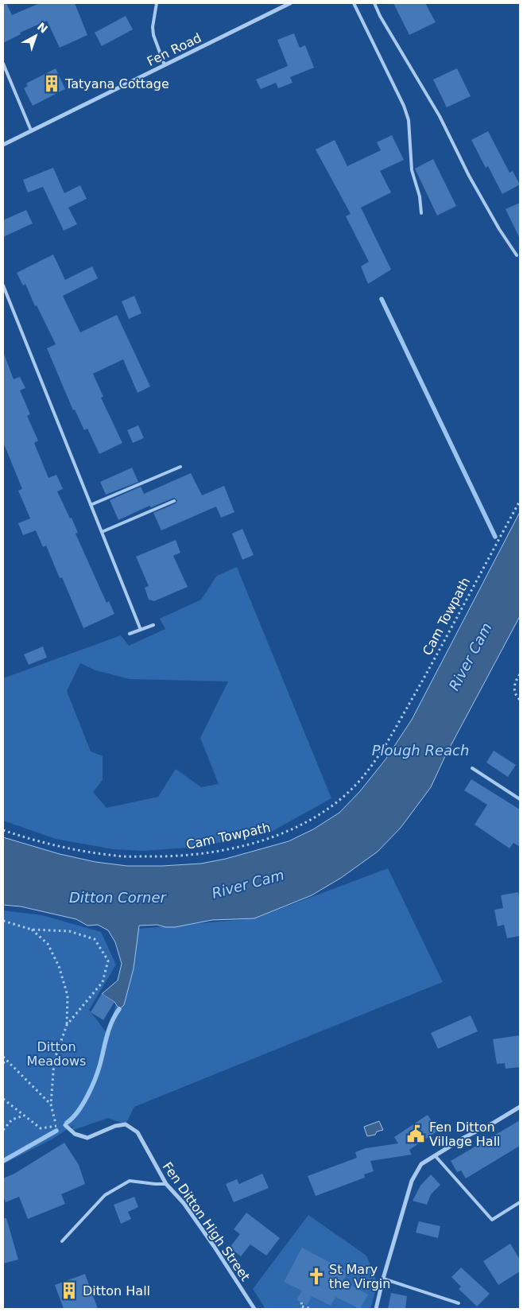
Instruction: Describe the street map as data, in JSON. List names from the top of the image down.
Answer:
{
  "streets": {
    "street": ["Fen Road", "Fen Ditton High Street"],
    "path": ["Cam Towpath"]
  },
  "water": ["River Cam", "Plough Reach", "Ditton Corner"],
  "parks": ["Ditton Meadows"],
  "places": {
    "building": ["Tatyana Cottage", "Ditton Hall"],
    "public building": ["Fen Ditton Village Hall"],
    "church": ["St Mary the Virgin"]
  },
  "north": "top right"
}
